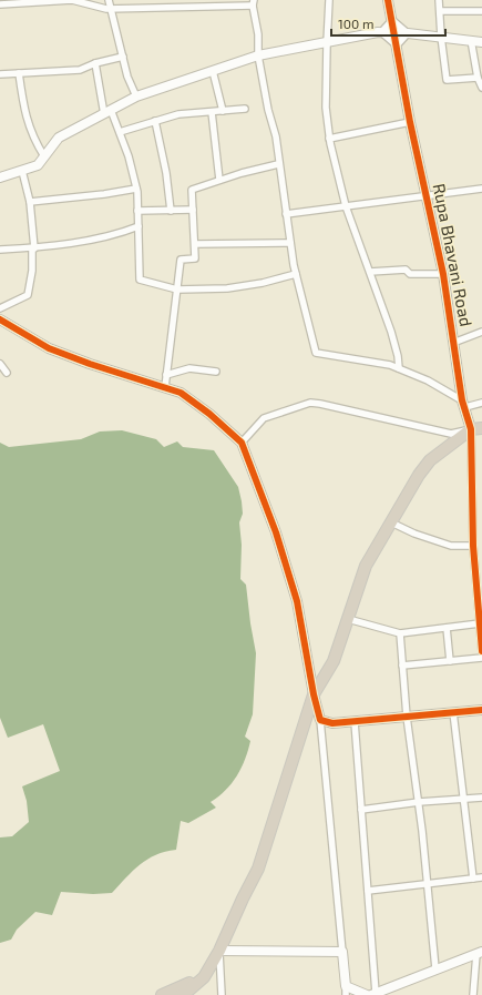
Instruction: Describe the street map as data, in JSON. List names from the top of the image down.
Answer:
{
  "streets": {
    "street": ["Rupa Bhavani Road"]
  },
  "scale_bar": "100 m"
}
